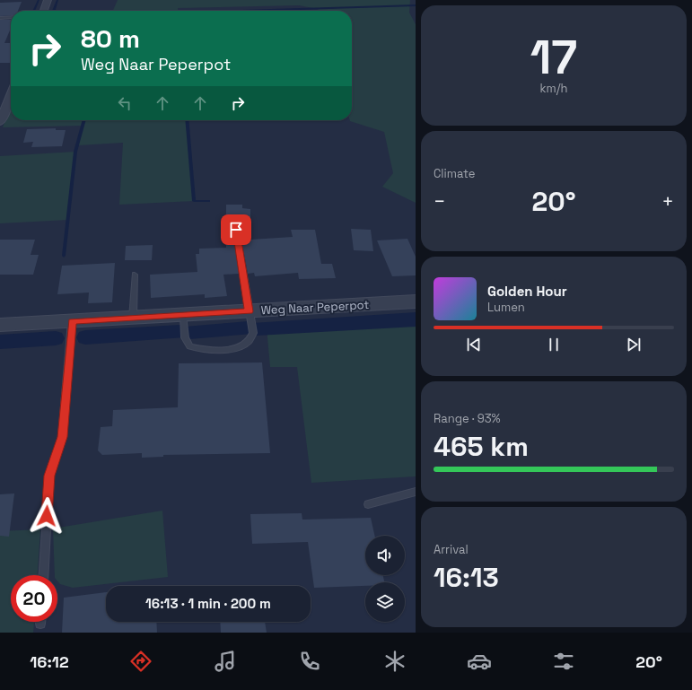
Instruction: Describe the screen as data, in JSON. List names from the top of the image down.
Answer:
{
  "streets": {
    "street": ["Weg Naar Peperpot"]
  },
  "page": {
    "tile": [
      ["17", "km/h"],
      "Climate",
      ["Range · 93%", "465 km"],
      ["Arrival", "16:13"]
    ],
    "turn": ["80 m", "Weg Naar Peperpot"],
    "heat": ["−", "20°", "+"],
    "song": ["Golden Hour", "Lumen"],
    "limit": "20",
    "trip": "16:13 · 1 min · 200 m",
    "tabs": ["16:12", "20°"]
  }
}
